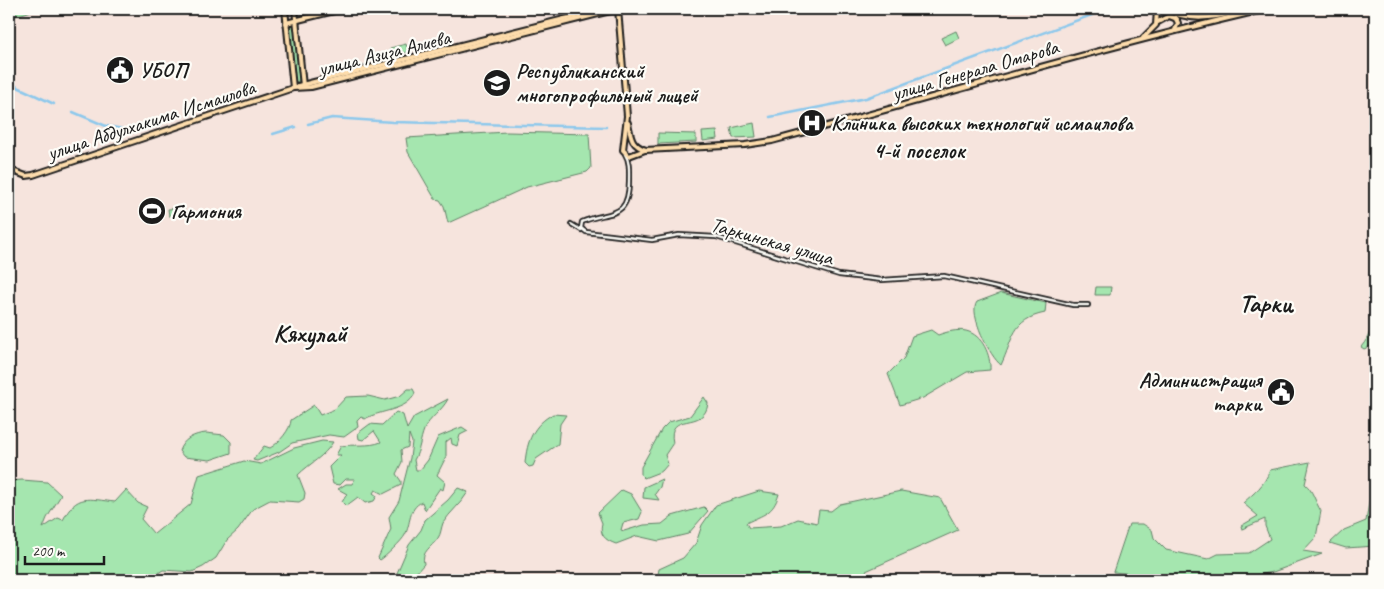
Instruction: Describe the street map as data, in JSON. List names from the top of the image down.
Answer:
{
  "streets": {
    "main road": ["улица Азиза Алиева", "улица Генерала Омарова", "улица Абдулхакима Исмаилова"],
    "street": ["Таркинская улица"]
  },
  "crossings": [
    ["улица Азиза Алиева", "улица Абдулхакима Исмаилова"]
  ],
  "districts": ["4-й поселок", "Тарки", "Кяхулай"],
  "places": {
    "public building": ["УБОП", "Администрация тарки"],
    "school or university": ["Республиканский многопрофильный лицей"],
    "hospital": ["Клиника высоких технологий исмаилова"],
    "sports": ["Гармония"]
  },
  "scale_bar": "200 m"
}
